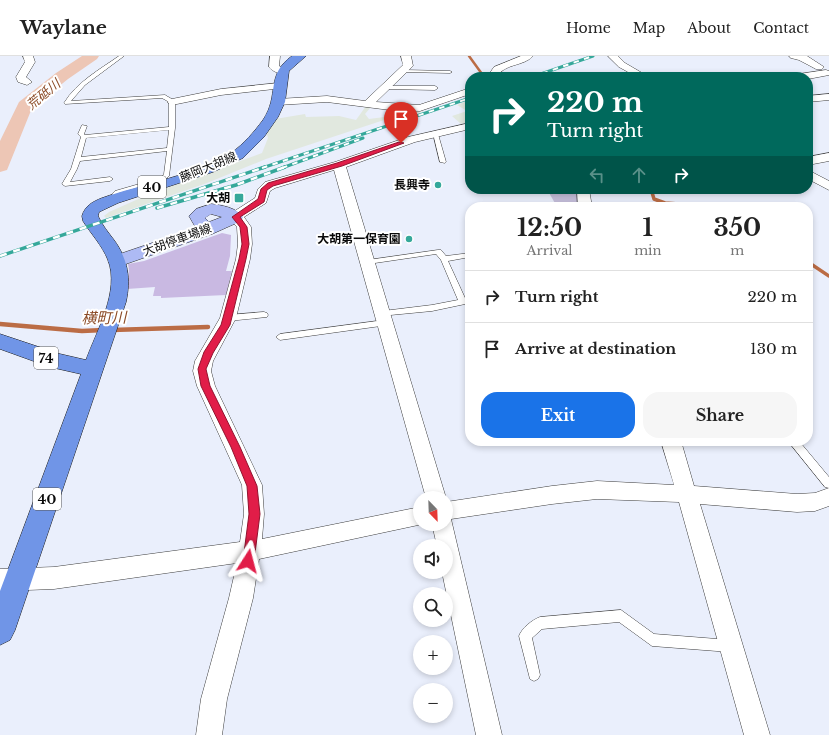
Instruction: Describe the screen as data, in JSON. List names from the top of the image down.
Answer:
{
  "streets": {
    "main road": [
      "藤岡大胡線",
      "40",
      "大胡停車場線",
      "74"
    ]
  },
  "crossings": [
    ["藤岡大胡線", "大胡停車場線"],
    ["藤岡大胡線", "74"]
  ],
  "water": ["荒砥川", "横町川"],
  "places": {
    "other": ["長興寺", "大胡第一保育園"],
    "transit": ["大胡"]
  },
  "north": "bottom right",
  "page": {
    "header": "Waylane",
    "nav": [
      "Home",
      "Map",
      "About",
      "Contact"
    ],
    "turn": ["220 m", "Turn right"],
    "eta": [
      "12:50",
      "Arrival",
      "1",
      "min",
      "350",
      "m"
    ],
    "list": [
      {
        "name": "Turn right",
        "value": "220 m"
      },
      {
        "name": "Arrive at destination",
        "value": "130 m"
      }
    ],
    "buttons": ["Exit", "Share"],
    "map_buttons": ["+", "−"]
  }
}
